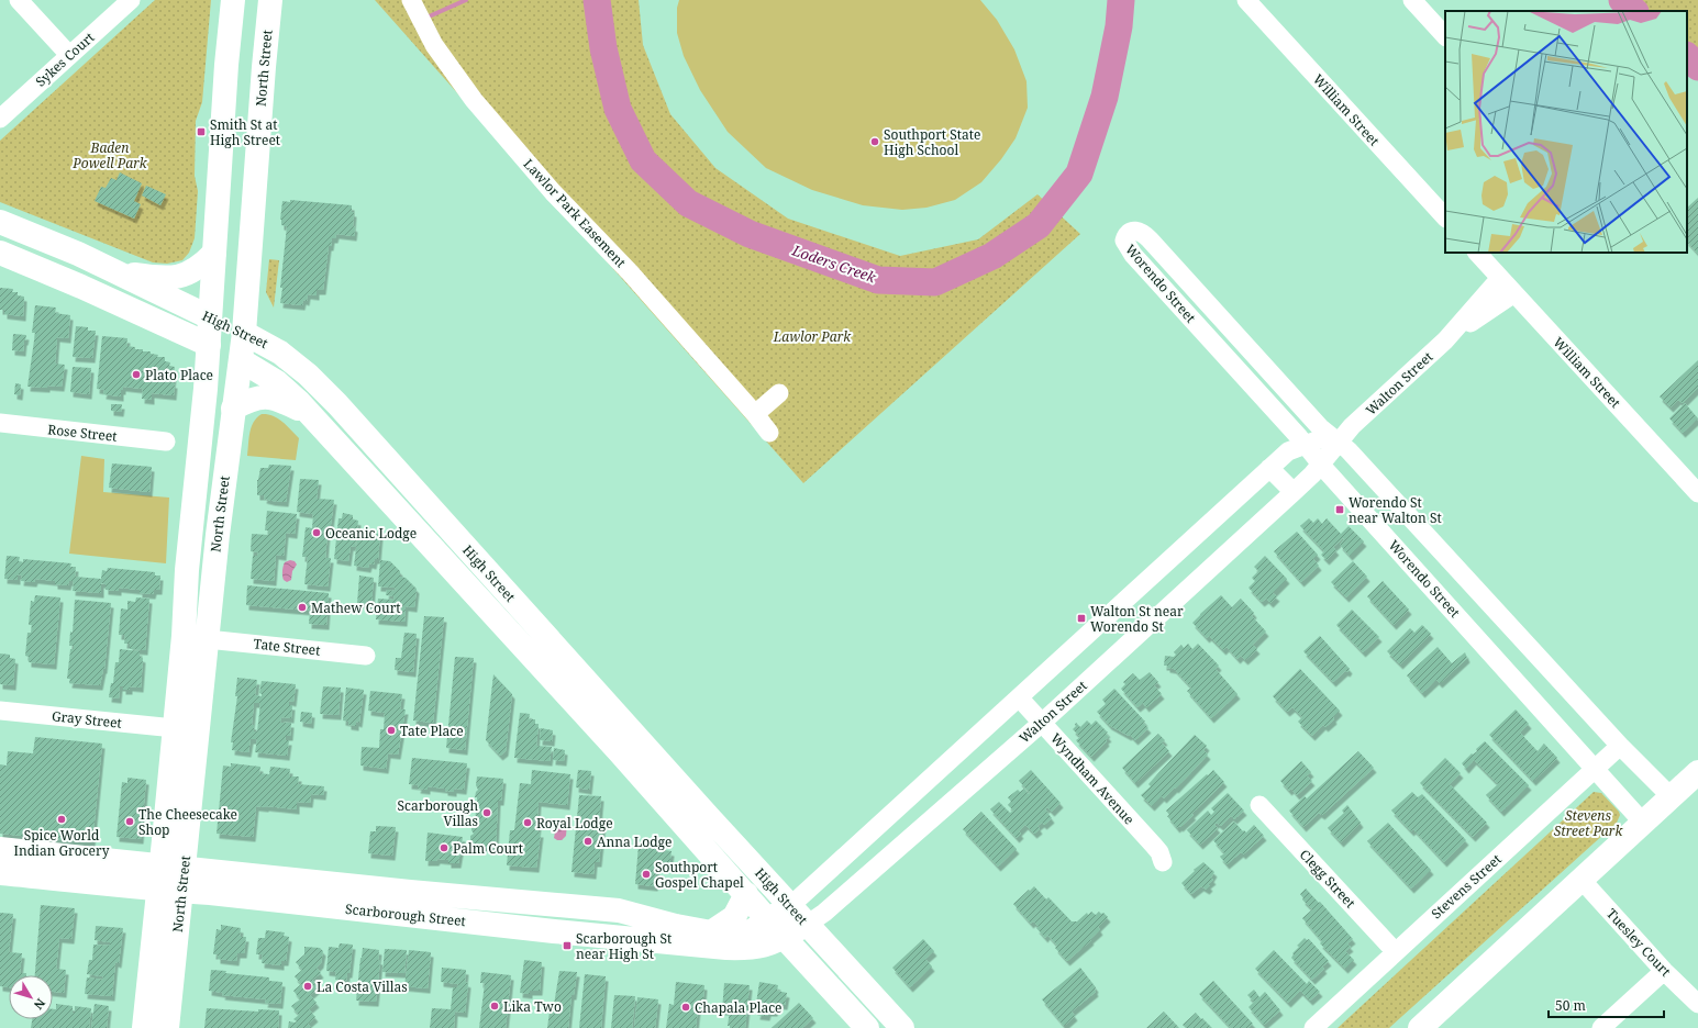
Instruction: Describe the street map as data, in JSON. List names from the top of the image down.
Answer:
{
  "streets": {
    "main road": ["North Street", "High Street", "Scarborough Street"],
    "street": [
      "Sykes Court",
      "William Street",
      "Lawlor Park Easement",
      "Worendo Street",
      "Walton Street",
      "Rose Street",
      "Tate Street",
      "Gray Street",
      "Wyndham Avenue",
      "Clegg Street",
      "Stevens Street",
      "Tuesley Court"
    ]
  },
  "crossings": [
    ["North Street", "High Street"],
    ["North Street", "Tate Street"],
    ["North Street", "Gray Street"],
    ["North Street", "Scarborough Street"],
    ["William Street", "Walton Street"],
    ["Worendo Street", "Walton Street"],
    ["Worendo Street", "Stevens Street"],
    ["High Street", "Walton Street"],
    ["High Street", "Scarborough Street"],
    ["Walton Street", "Wyndham Avenue"],
    ["Walton Street", "Scarborough Street"],
    ["Clegg Street", "Stevens Street"]
  ],
  "water": ["Loders Creek"],
  "parks": ["Baden Powell Park", "Lawlor Park", "Stevens Street Park"],
  "places": {
    "transit": [
      "Smith St at High Street",
      "Worendo St near Walton St",
      "Walton St near Worendo St",
      "Scarborough St near High St"
    ],
    "other": [
      "Southport State High School",
      "Plato Place",
      "Oceanic Lodge",
      "Mathew Court",
      "Tate Place",
      "Scarborough Villas",
      "Spice World Indian Grocery",
      "The Cheesecake Shop",
      "Royal Lodge",
      "Anna Lodge",
      "Palm Court",
      "Southport Gospel Chapel",
      "La Costa Villas",
      "Lika Two",
      "Chapala Place"
    ]
  },
  "scale_bar": "50 m",
  "north": "bottom right"
}
